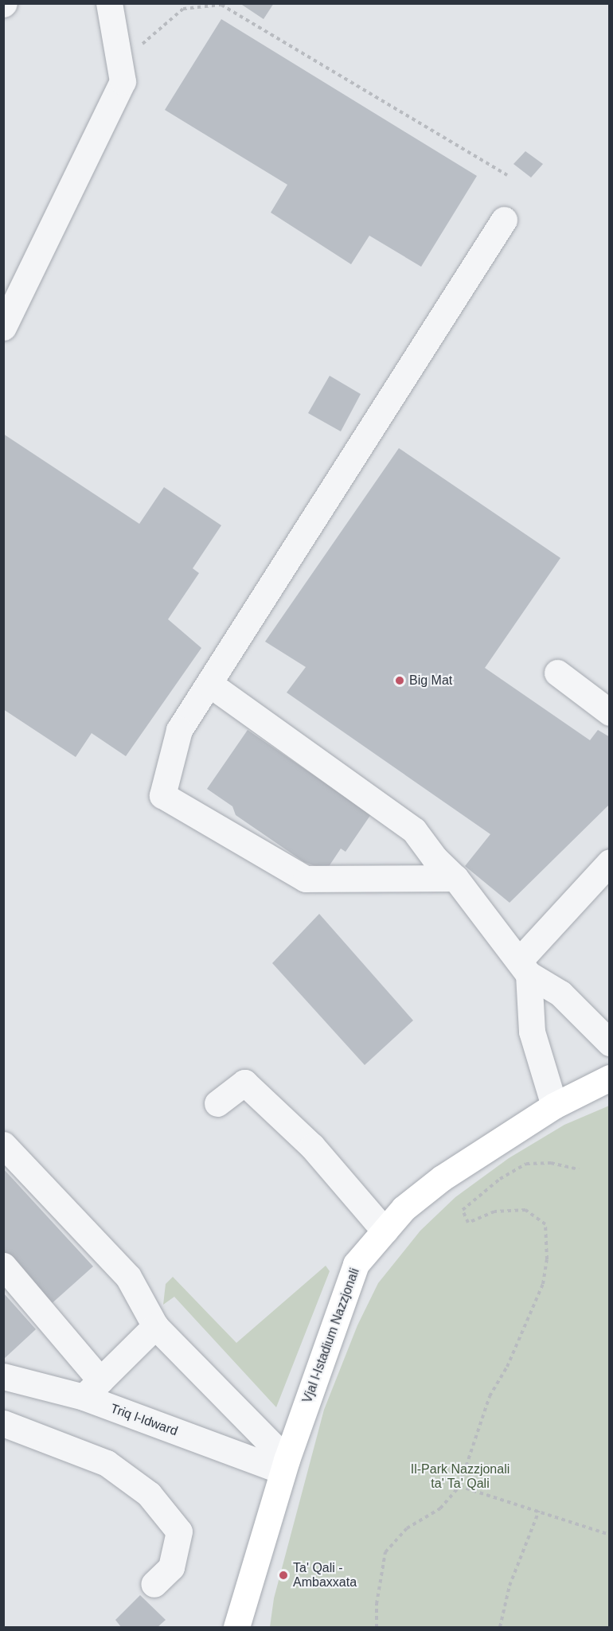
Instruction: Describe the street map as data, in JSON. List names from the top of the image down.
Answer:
{
  "streets": {
    "main road": ["Vjal l-Istadium Nazzjonali"],
    "street": ["Triq l-Idward"]
  },
  "crossings": [
    ["Vjal l-Istadium Nazzjonali", "Triq l-Idward"]
  ],
  "parks": ["Il-Park Nazzjonali ta' Ta' Qali"],
  "places": ["Big Mat", "Ta' Qali - Ambaxxata"]
}
